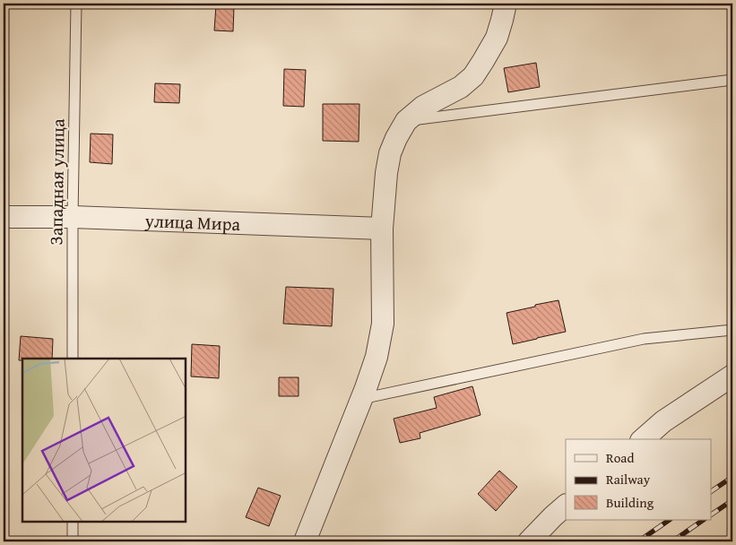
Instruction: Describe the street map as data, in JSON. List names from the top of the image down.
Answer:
{
  "streets": {
    "street": ["улица Мира"],
    "lane": ["Западная улица"]
  },
  "crossings": [
    ["Западная улица", "улица Мира"]
  ],
  "legend": ["Road", "Railway", "Building"]
}
